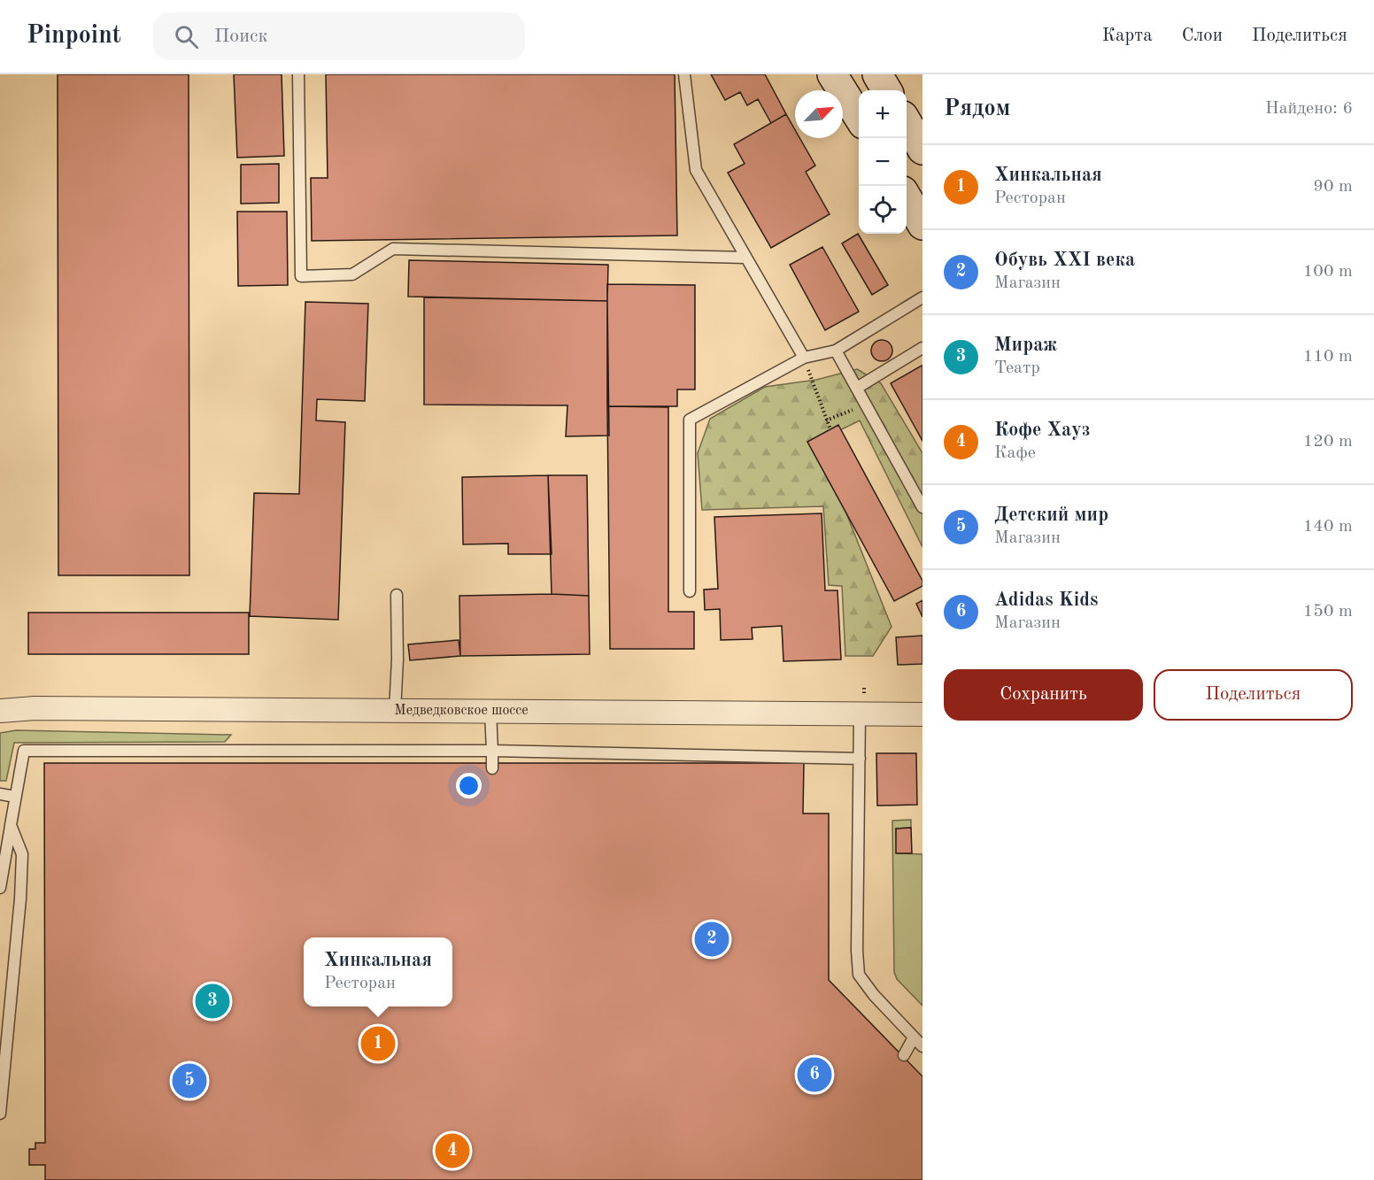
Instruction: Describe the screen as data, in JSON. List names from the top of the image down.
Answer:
{
  "streets": {
    "street": ["Медведковское шоссе"]
  },
  "north": "top right",
  "page": {
    "header": "Pinpoint",
    "search": "Поиск",
    "nav": ["Карта", "Слои", "Поделиться"],
    "heading": ["Рядом", "Найдено: 6"],
    "map_buttons": ["+", "−"],
    "list": [
      {
        "mark": "1",
        "name": "Хинкальная",
        "note": "Ресторан",
        "value": "90 m"
      },
      {
        "mark": "2",
        "name": "Обувь XXI века",
        "note": "Магазин",
        "value": "100 m"
      },
      {
        "mark": "3",
        "name": "Мираж",
        "note": "Театр",
        "value": "110 m"
      },
      {
        "mark": "4",
        "name": "Кофе Хауз",
        "note": "Кафе",
        "value": "120 m"
      },
      {
        "mark": "5",
        "name": "Детский мир",
        "note": "Магазин",
        "value": "140 m"
      },
      {
        "mark": "6",
        "name": "Adidas Kids",
        "note": "Магазин",
        "value": "150 m"
      }
    ],
    "buttons": ["Сохранить", "Поделиться"],
    "pins": [
      "2",
      "3",
      "1",
      "6",
      "5",
      "4"
    ],
    "popup": ["Хинкальная", "Ресторан"]
  }
}
